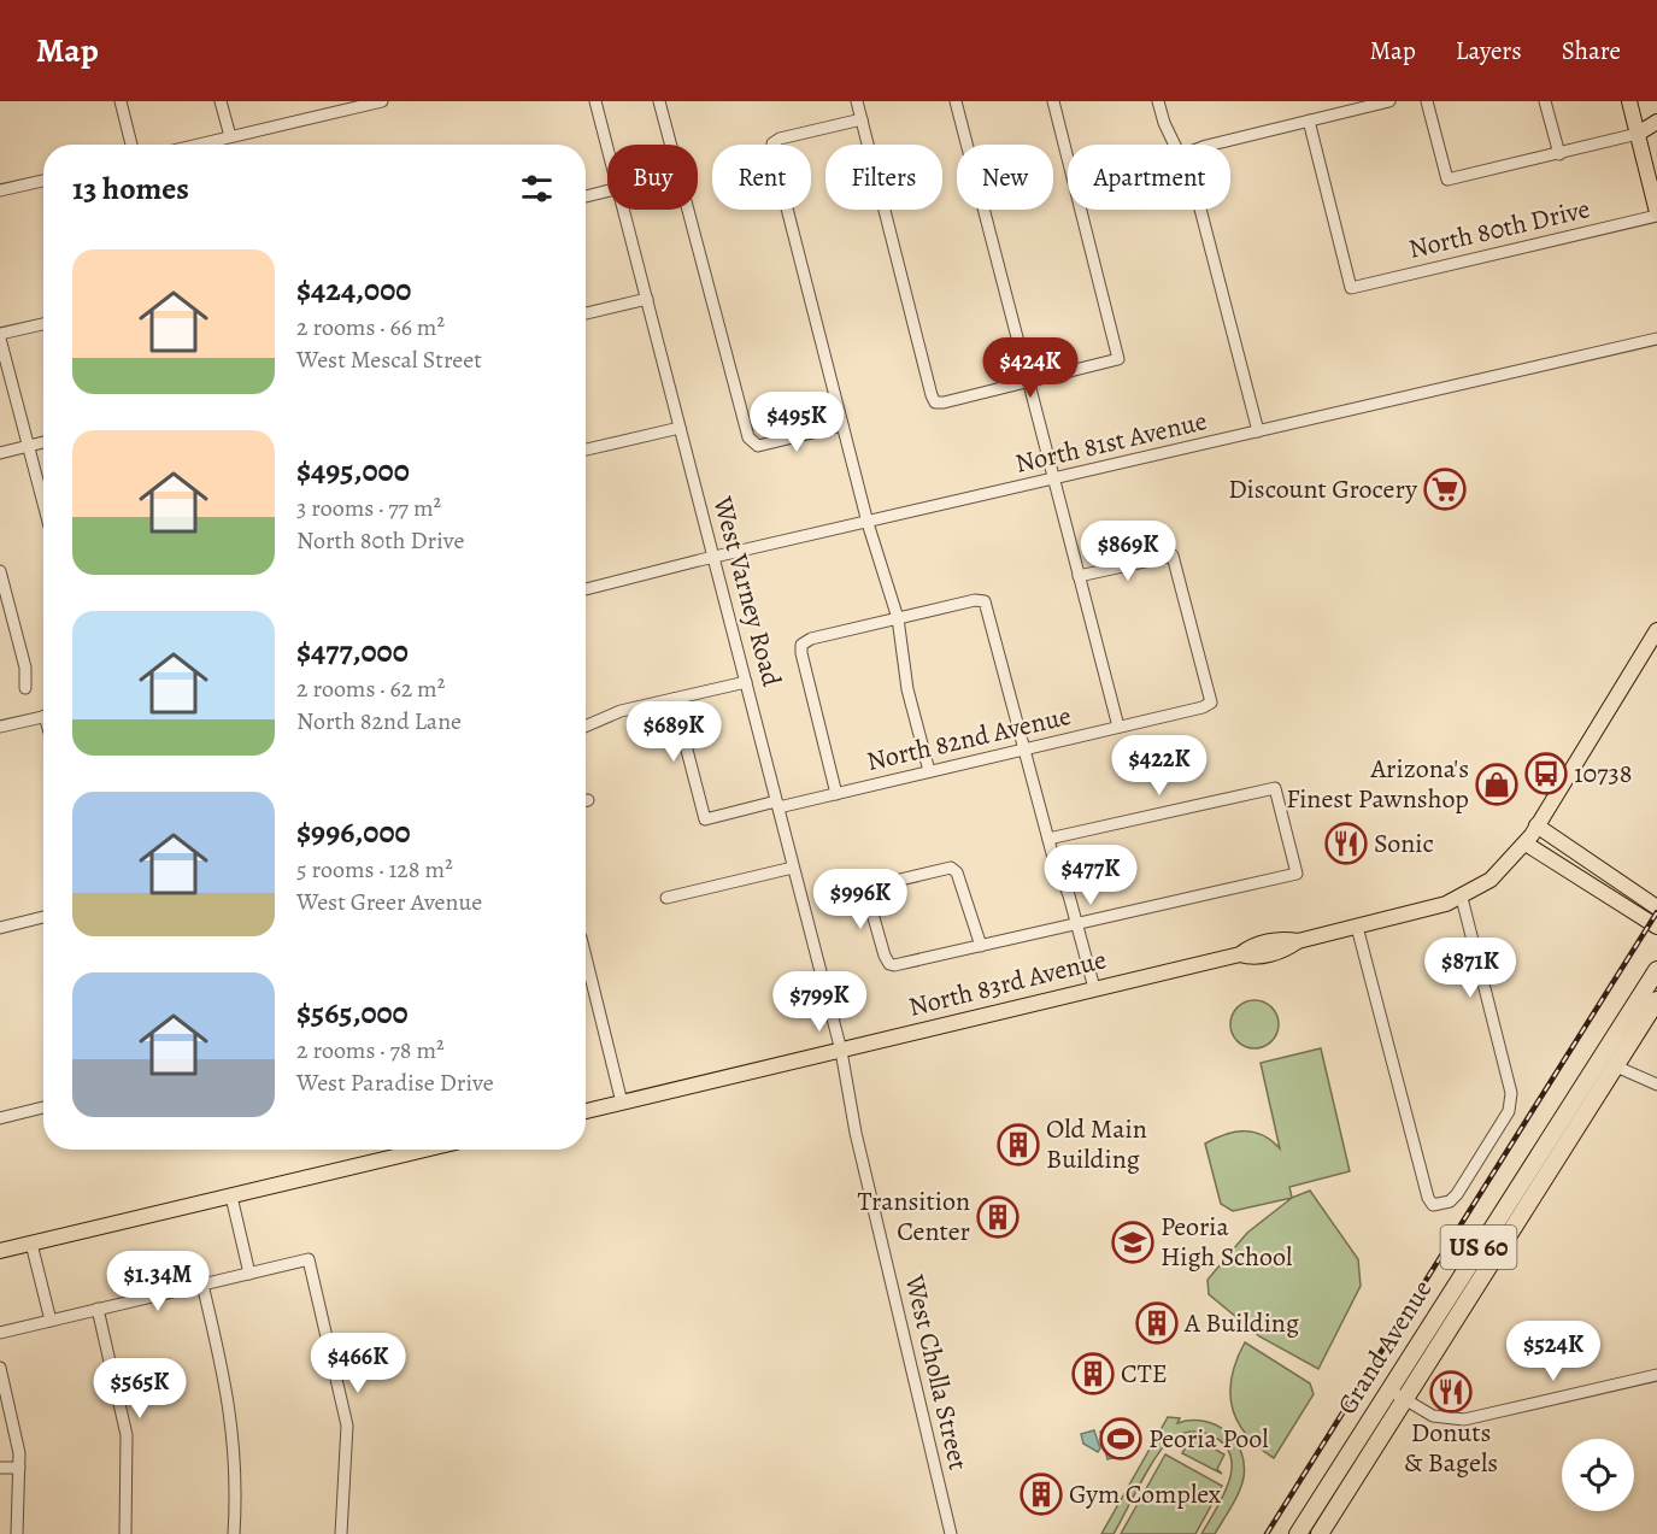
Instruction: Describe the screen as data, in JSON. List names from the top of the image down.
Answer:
{
  "streets": {
    "highway": ["US 60", "Grand Avenue"],
    "main road": ["North 83rd Avenue"],
    "street": [
      "North 80th Drive",
      "North 81st Avenue",
      "West Varney Road",
      "North 82nd Avenue",
      "West Cholla Street"
    ]
  },
  "crossings": [
    ["North 81st Avenue", "West Varney Road"],
    ["West Varney Road", "North 82nd Avenue"],
    ["West Varney Road", "North 83rd Avenue"],
    ["West Varney Road", "West Cholla Street"],
    ["North 83rd Avenue", "West Cholla Street"]
  ],
  "places": {
    "supermarket": ["Discount Grocery"],
    "bus stop": ["10738"],
    "shop": ["Arizona's Finest Pawnshop"],
    "restaurant": ["Sonic", "Donuts & Bagels"],
    "building": [
      "Old Main Building",
      "Transition Center",
      "A Building",
      "CTE",
      "Gym Complex"
    ],
    "school or university": ["Peoria High School"],
    "sports": ["Peoria Pool"]
  },
  "page": {
    "header": "Map",
    "nav": ["Map", "Layers", "Share"],
    "chip": [
      "Buy",
      "Rent",
      "Filters",
      "New",
      "Apartment"
    ],
    "heading": "13 homes",
    "list": [
      {
        "name": "$424,000",
        "note": "2 rooms · 66 m² · West Mescal Street"
      },
      {
        "name": "$495,000",
        "note": "3 rooms · 77 m² · North 80th Drive"
      },
      {
        "name": "$477,000",
        "note": "2 rooms · 62 m² · North 82nd Lane"
      },
      {
        "name": "$996,000",
        "note": "5 rooms · 128 m² · West Greer Avenue"
      },
      {
        "name": "$565,000",
        "note": "2 rooms · 78 m² · West Paradise Drive"
      }
    ],
    "price": [
      "$424K",
      "$495K",
      "$869K",
      "$689K",
      "$422K",
      "$477K",
      "$996K",
      "$871K",
      "$799K",
      "$1.34M",
      "$524K",
      "$466K",
      "$565K"
    ]
  }
}
